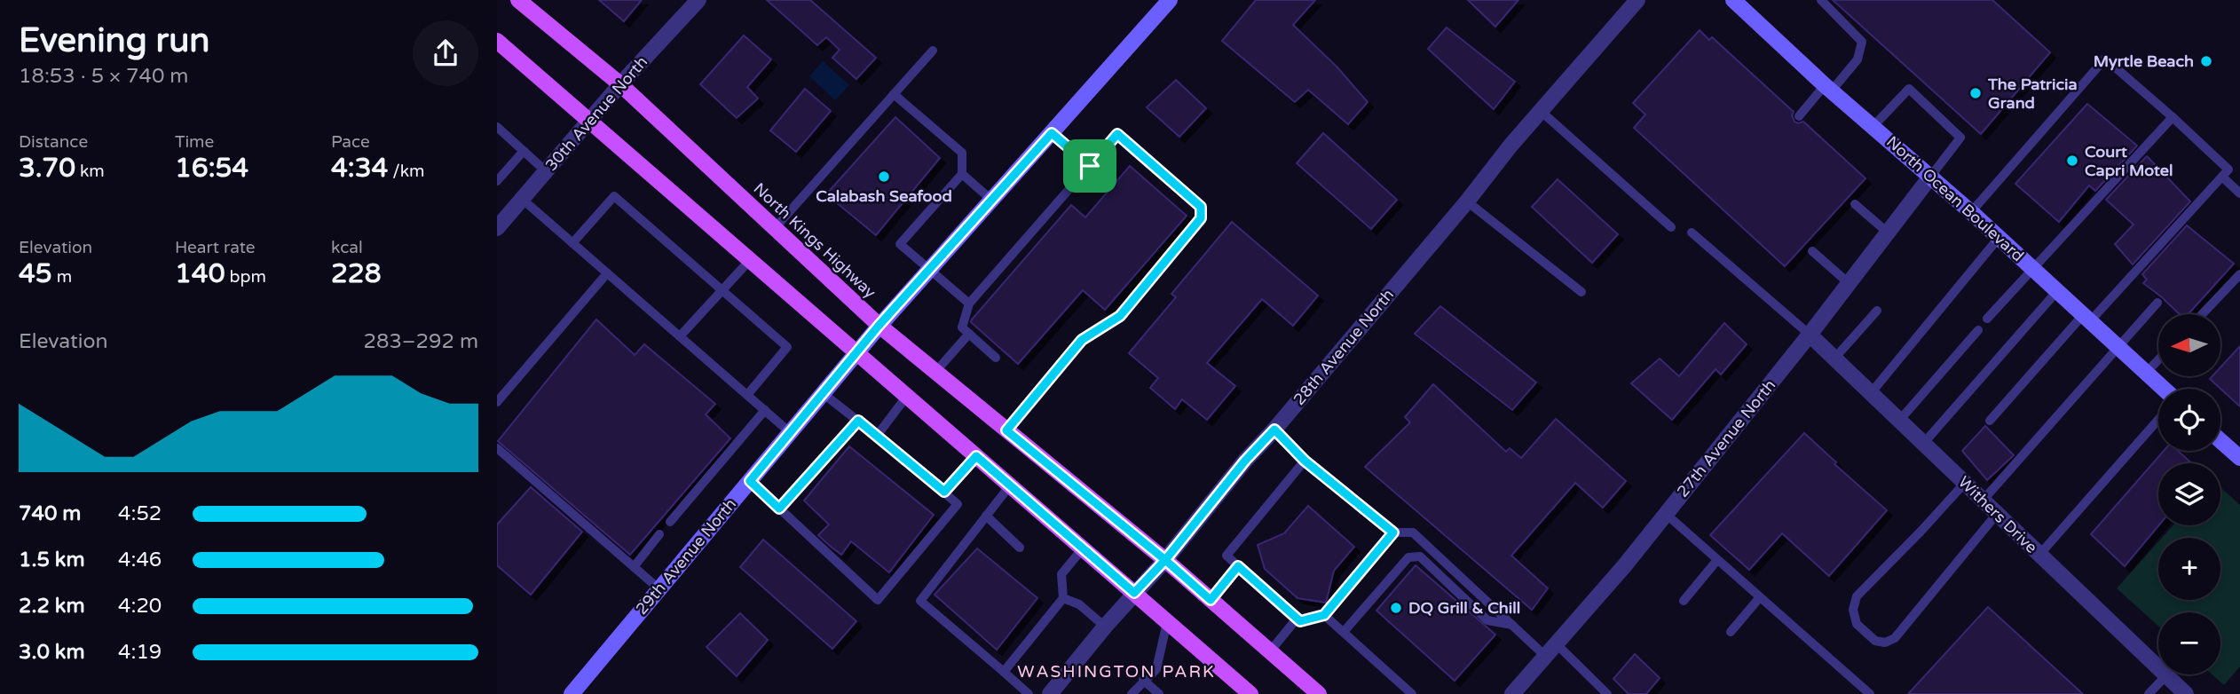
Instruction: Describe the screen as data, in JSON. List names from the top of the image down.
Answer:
{
  "streets": {
    "main road": ["North Ocean Boulevard", "North Kings Highway", "29th Avenue North"],
    "street": [
      "30th Avenue North",
      "28th Avenue North",
      "27th Avenue North",
      "Withers Drive"
    ]
  },
  "crossings": [
    ["30th Avenue North", "North Kings Highway"],
    ["North Ocean Boulevard", "27th Avenue North"],
    ["North Kings Highway", "28th Avenue North"],
    ["North Kings Highway", "29th Avenue North"],
    ["27th Avenue North", "Withers Drive"]
  ],
  "districts": ["WASHINGTON PARK"],
  "places": [
    "Myrtle Beach",
    "The Patricia Grand",
    "Court Capri Motel",
    "Calabash Seafood",
    "DQ Grill & Chill"
  ],
  "north": "left",
  "page": {
    "heading": ["Evening run", "18:53 · 5 × 740 m"],
    "stats": [
      ["Distance", "3.70 km"],
      ["Time", "16:54"],
      ["Pace", "4:34 /km"],
      ["Elevation", "45 m"],
      ["Heart rate", "140 bpm"],
      ["kcal", "228"]
    ],
    "map_buttons": ["+", "−"],
    "chart": ["Elevation", "283–292 m"],
    "list": [
      {
        "name": "740 m",
        "note": "4:52"
      },
      {
        "name": "1.5 km",
        "note": "4:46"
      },
      {
        "name": "2.2 km",
        "note": "4:20"
      },
      {
        "name": "3.0 km",
        "note": "4:19"
      }
    ]
  }
}
